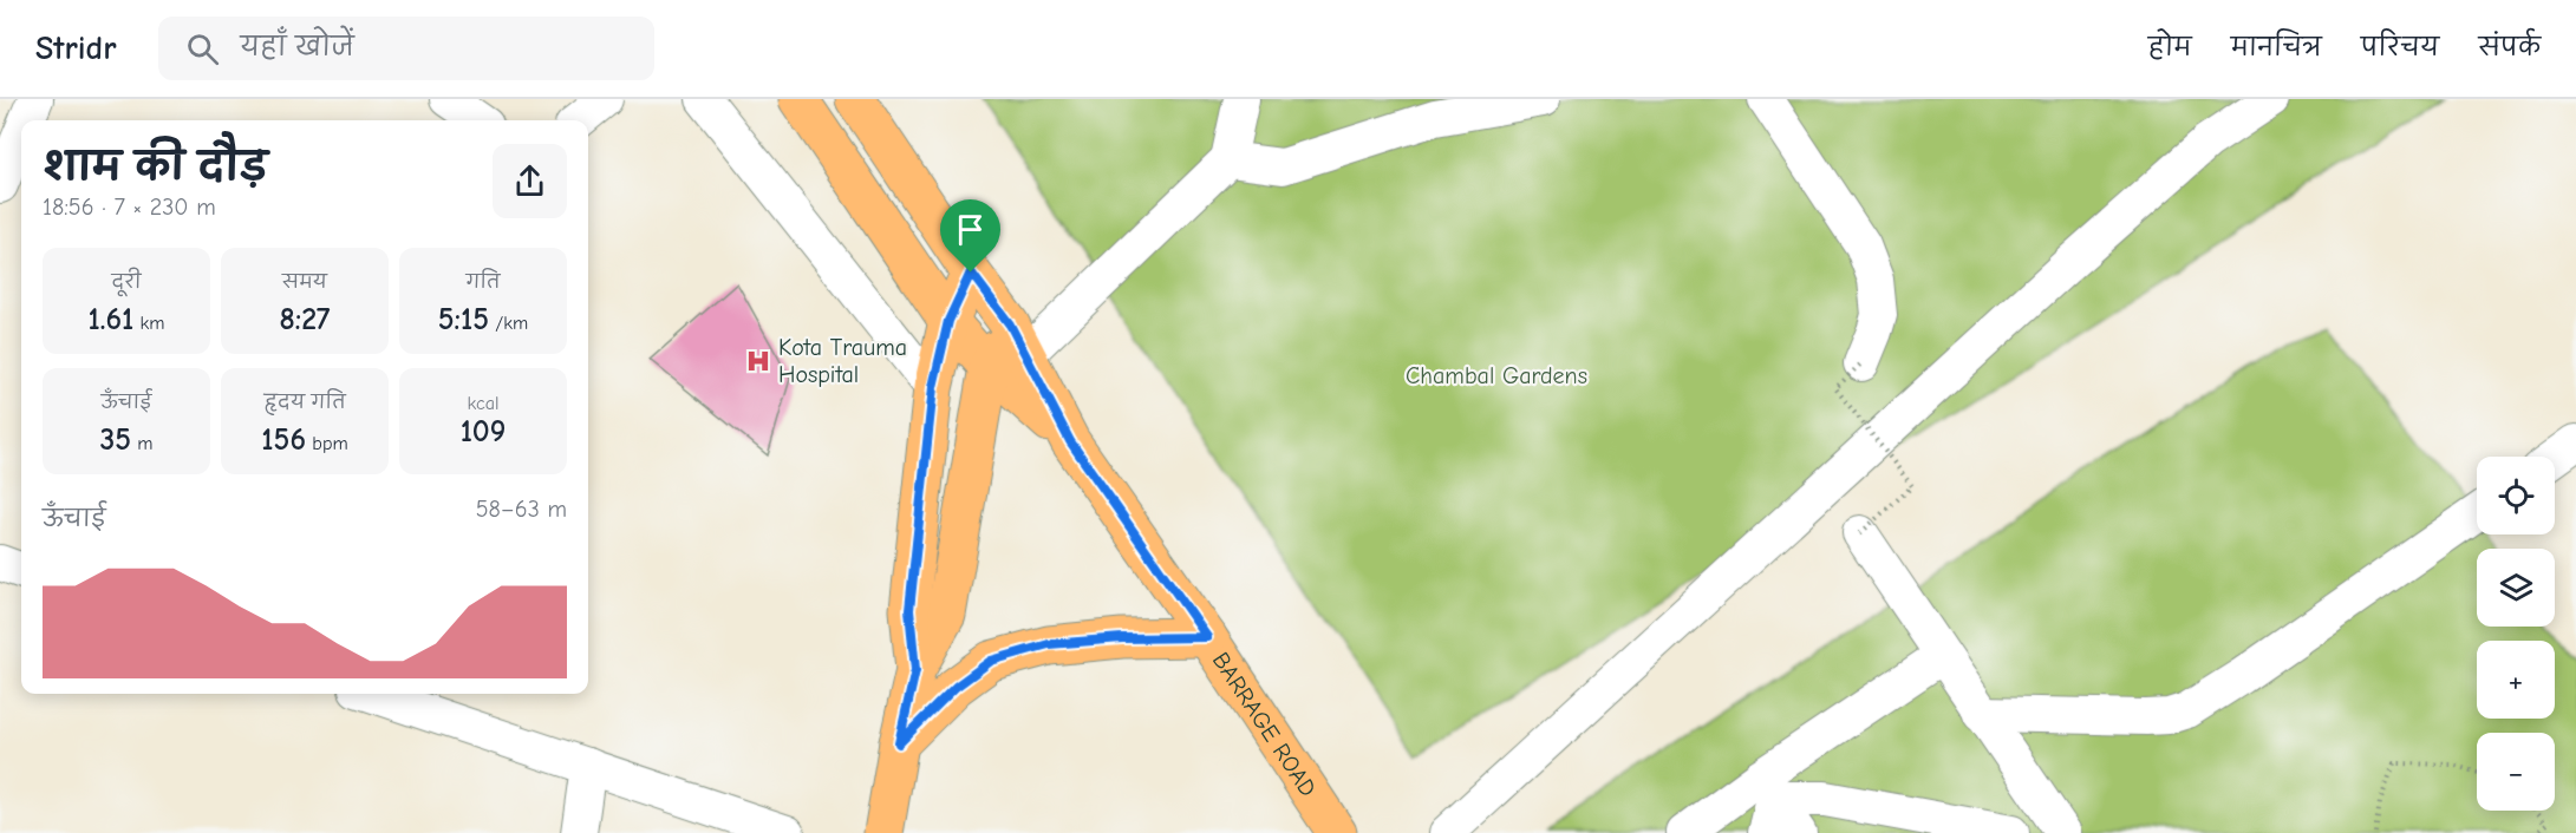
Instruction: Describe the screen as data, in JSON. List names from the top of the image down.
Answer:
{
  "streets": {
    "main road": ["BARRAGE ROAD"]
  },
  "parks": ["Chambal Gardens"],
  "places": {
    "hospital": ["Kota Trauma Hospital"]
  },
  "page": {
    "header": "Stridr",
    "search": "यहाँ खोजें",
    "nav": [
      "होम",
      "मानचित्र",
      "परिचय",
      "संपर्क"
    ],
    "heading": ["शाम की दौड़", "18:56 · 7 × 230 m"],
    "stats": [
      ["दूरी", "1.61 km"],
      ["समय", "8:27"],
      ["गति", "5:15 /km"],
      ["ऊँचाई", "35 m"],
      ["हृदय गति", "156 bpm"],
      ["kcal", "109"]
    ],
    "map_buttons": ["+", "−"],
    "chart": ["ऊँचाई", "58–63 m"]
  }
}
